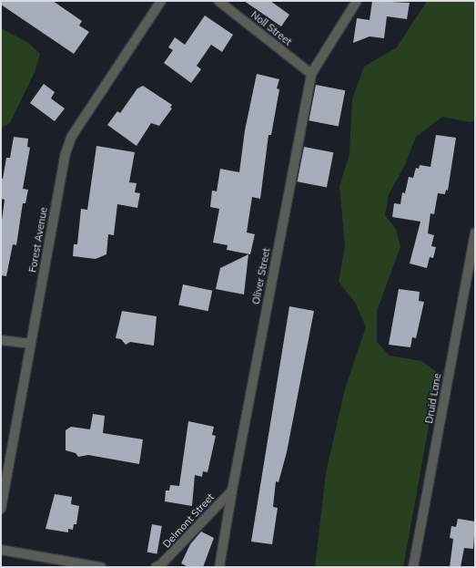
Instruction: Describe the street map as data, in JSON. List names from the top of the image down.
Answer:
{
  "streets": {
    "street": [
      "Noll Street",
      "Forest Avenue",
      "Oliver Street",
      "Druid Lane",
      "Delmont Street"
    ]
  },
  "crossings": [
    ["Noll Street", "Oliver Street"],
    ["Oliver Street", "Delmont Street"]
  ]
}
